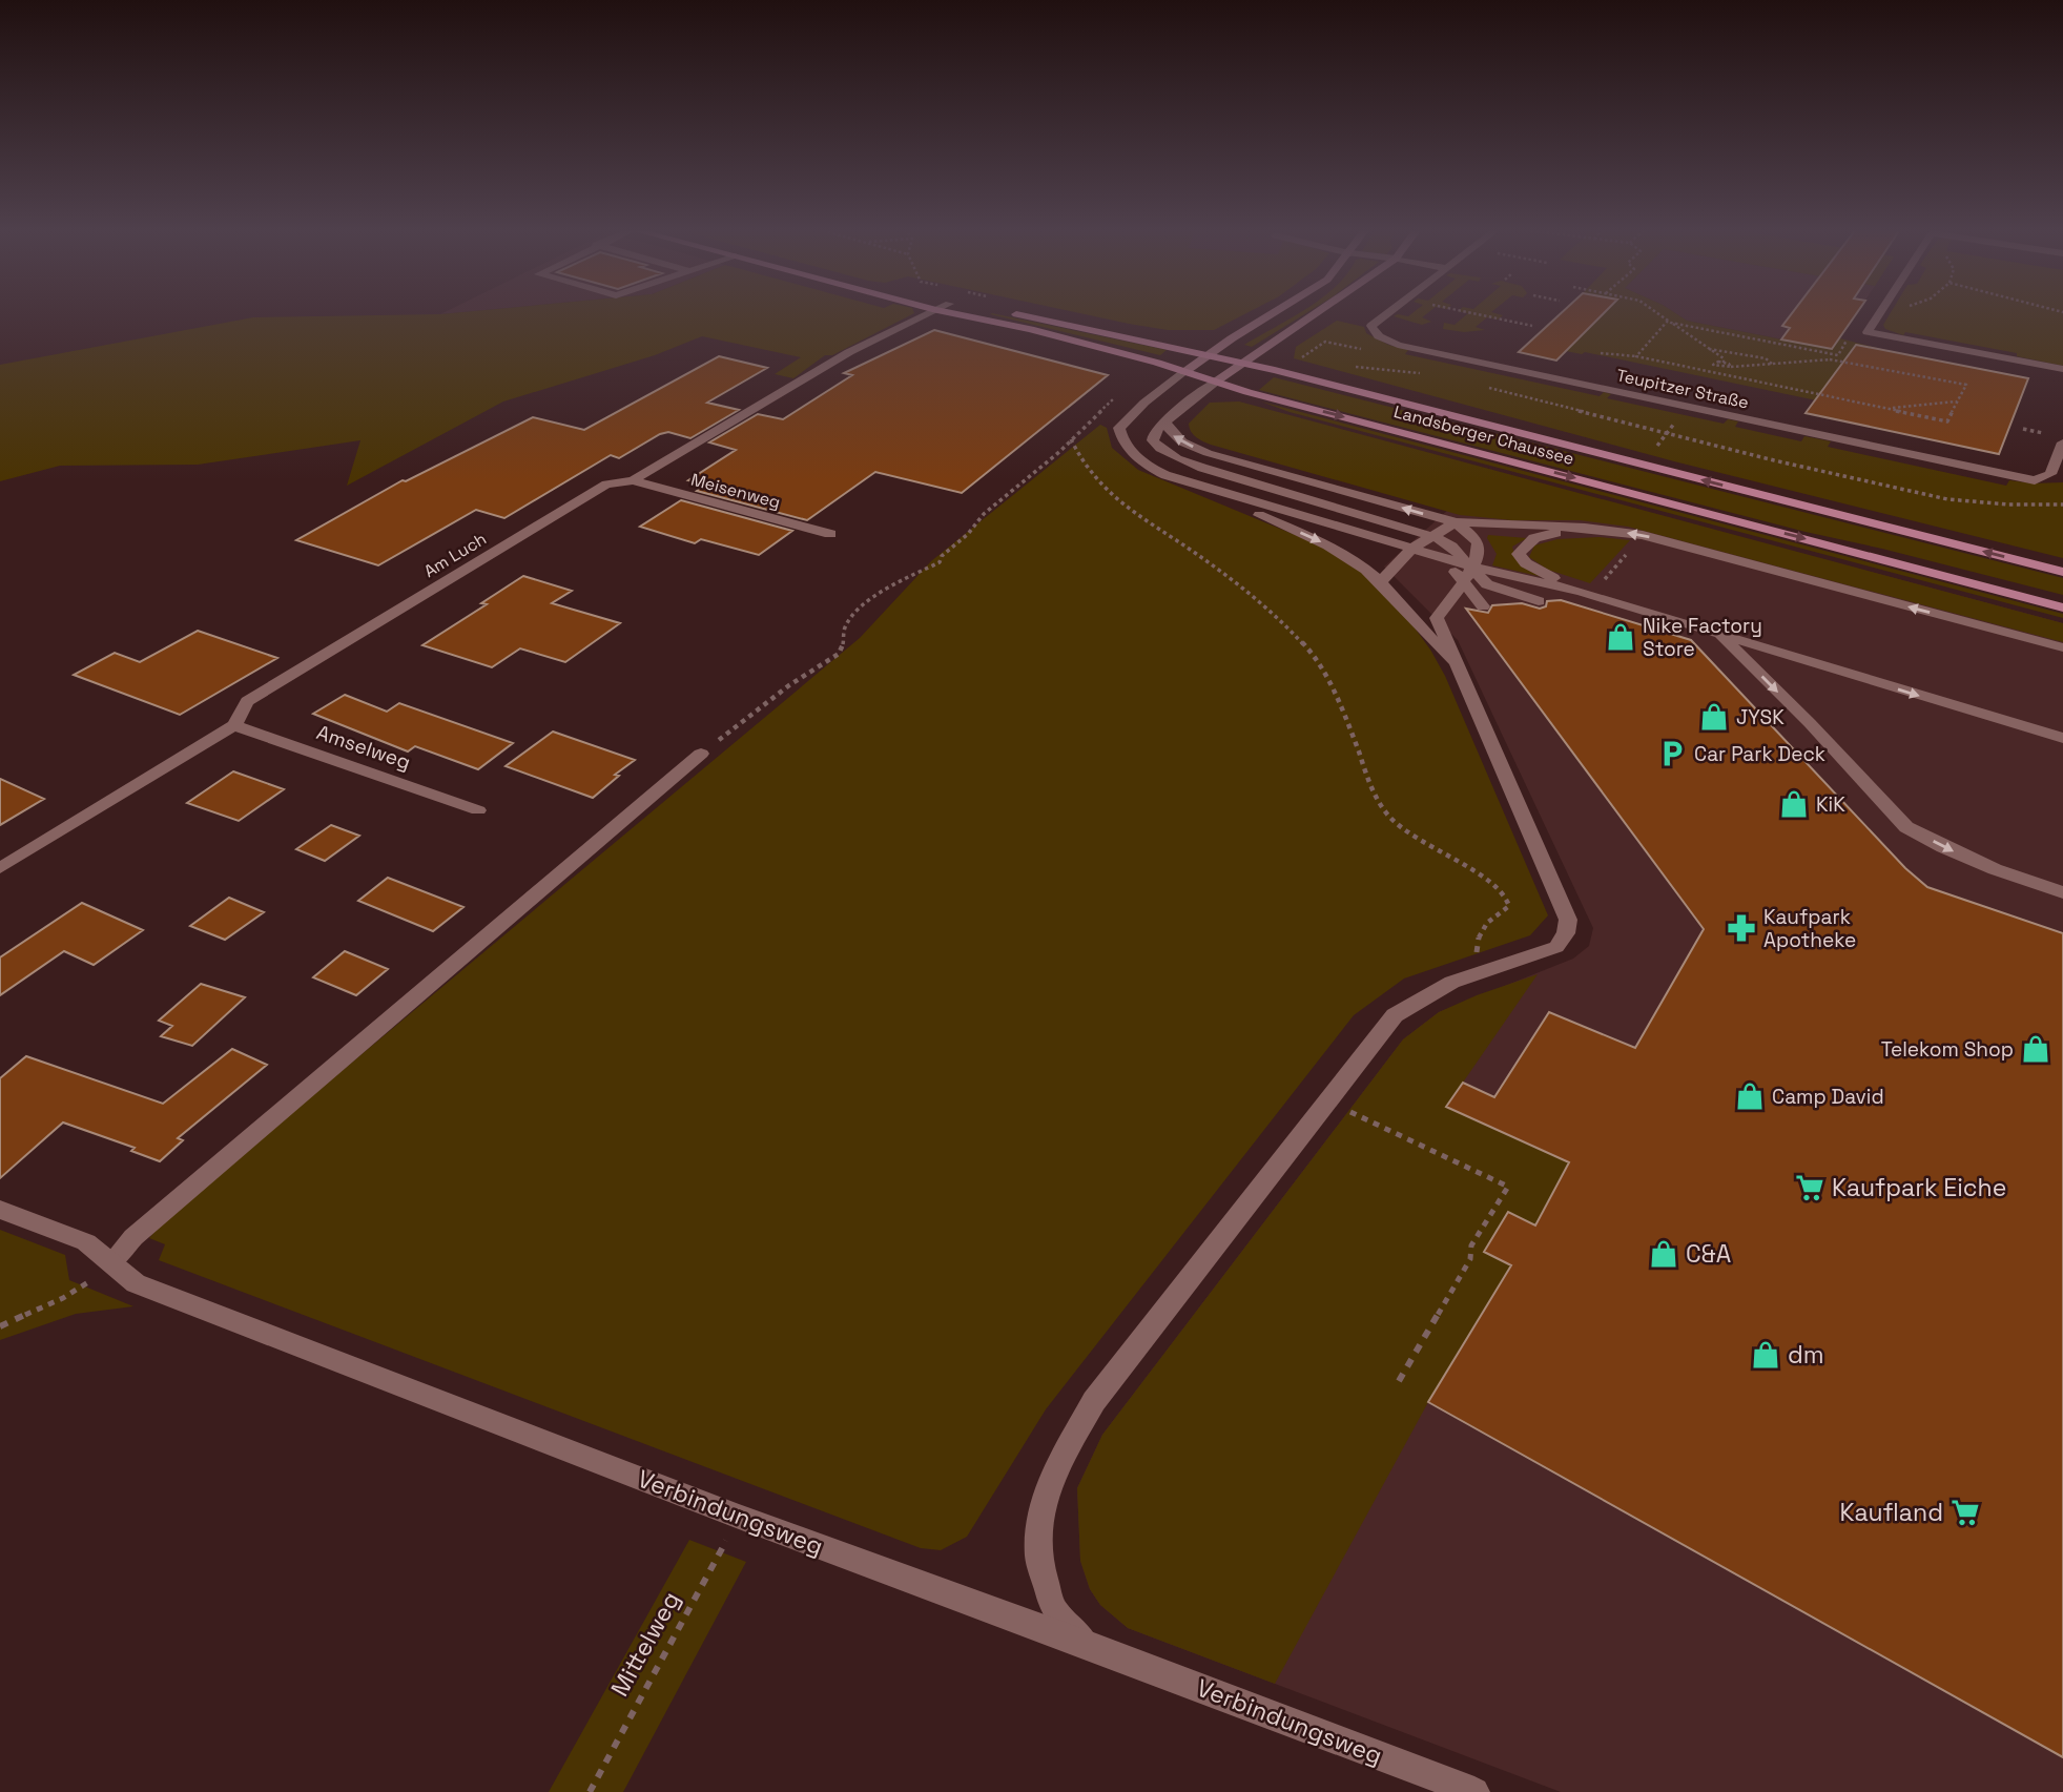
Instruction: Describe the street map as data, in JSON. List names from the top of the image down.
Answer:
{
  "streets": {
    "main road": ["Landsberger Chaussee"],
    "street": [
      "Teupitzer Straße",
      "Meisenweg",
      "Am Luch",
      "Amselweg",
      "Verbindungsweg"
    ],
    "path": ["Mittelweg"]
  },
  "crossings": [
    ["Meisenweg", "Am Luch"],
    ["Am Luch", "Amselweg"],
    ["Verbindungsweg", "Mittelweg"]
  ],
  "places": {
    "shop": [
      "Nike Factory Store",
      "JYSK",
      "KiK",
      "Telekom Shop",
      "Camp David",
      "C&A",
      "dm"
    ],
    "parking": ["Car Park Deck"],
    "pharmacy": ["Kaufpark Apotheke"],
    "supermarket": ["Kaufpark Eiche", "Kaufland"]
  }
}
